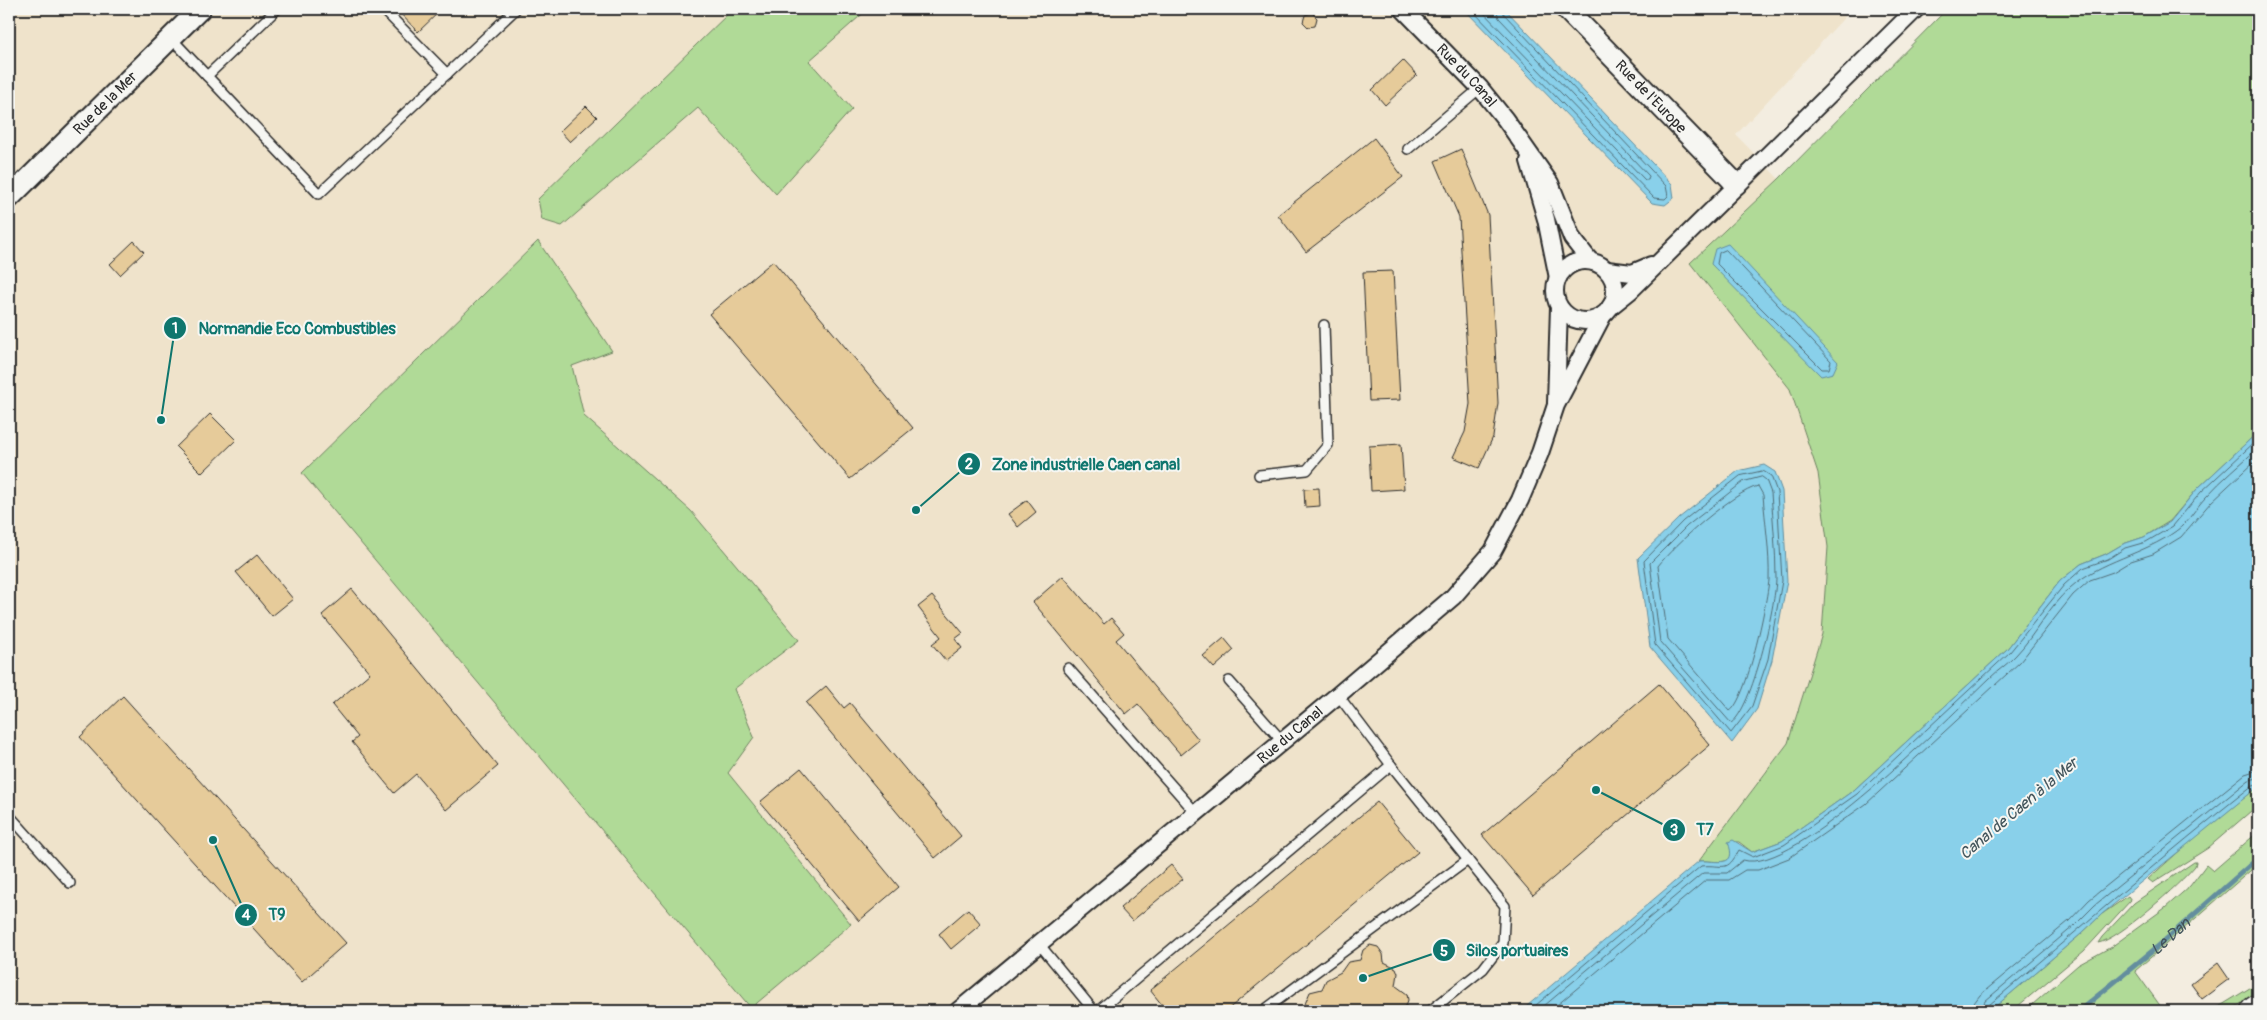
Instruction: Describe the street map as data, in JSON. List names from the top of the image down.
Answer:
{
  "streets": {
    "street": ["Rue du Canal", "Rue de l'Europe", "Rue de la Mer"]
  },
  "water": ["Canal de Caen à la Mer", "Le Dan"],
  "places": [
    "Normandie Eco Combustibles",
    "Zone industrielle Caen canal",
    "T7",
    "T9",
    "Silos portuaires"
  ]
}
